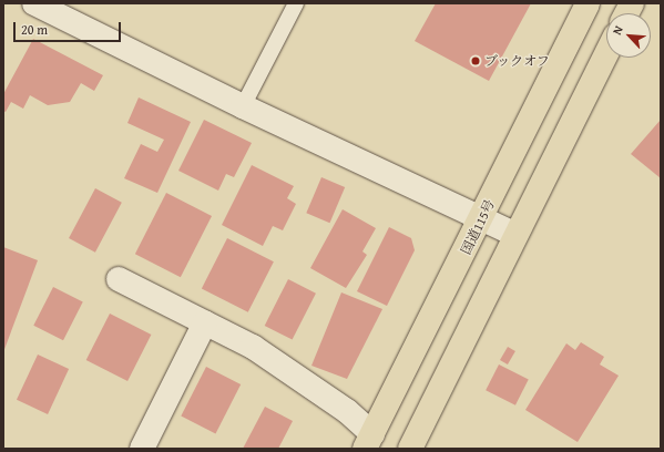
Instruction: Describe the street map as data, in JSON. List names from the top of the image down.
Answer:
{
  "streets": {
    "highway": ["国道115号"]
  },
  "places": ["ブックオフ"],
  "scale_bar": "20 m",
  "north": "top left"
}
